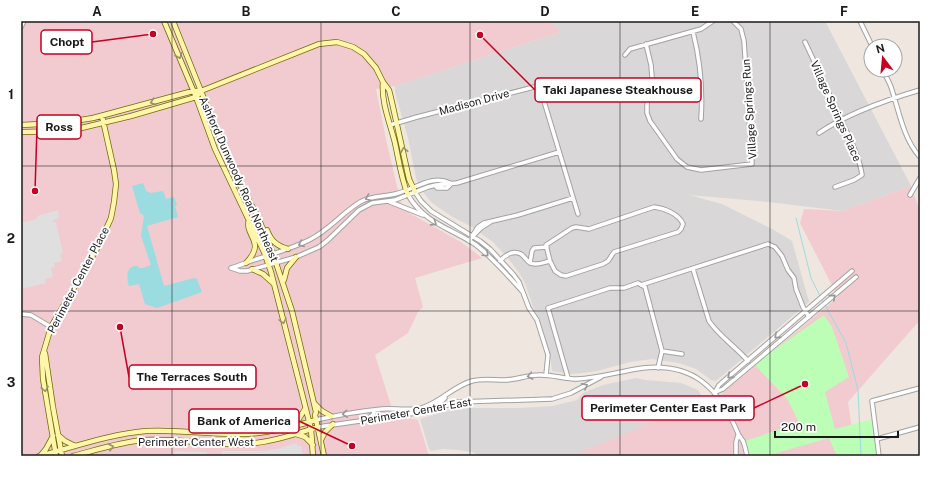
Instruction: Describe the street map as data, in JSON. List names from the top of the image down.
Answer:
{
  "streets": {
    "main road": ["Ashford Dunwoody Road Northeast", "Perimeter Center Place", "Perimeter Center West"],
    "street": [
      "Madison Drive",
      "Village Springs Run",
      "Village Springs Place",
      "Perimeter Center East"
    ]
  },
  "crossings": [
    ["Ashford Dunwoody Road Northeast", "Perimeter Center East"],
    ["Ashford Dunwoody Road Northeast", "Perimeter Center West"],
    ["Perimeter Center Place", "Perimeter Center West"],
    ["Perimeter Center East", "Perimeter Center West"]
  ],
  "places": [
    "Chopt",
    "Taki Japanese Steakhouse",
    "Ross",
    "The Terraces South",
    "Perimeter Center East Park",
    "Bank of America"
  ],
  "scale_bar": "200 m",
  "north": "top",
  "grid": {
    "columns": [
      "A",
      "B",
      "C",
      "D",
      "E",
      "F"
    ],
    "rows": ["1", "2", "3"]
  }
}
